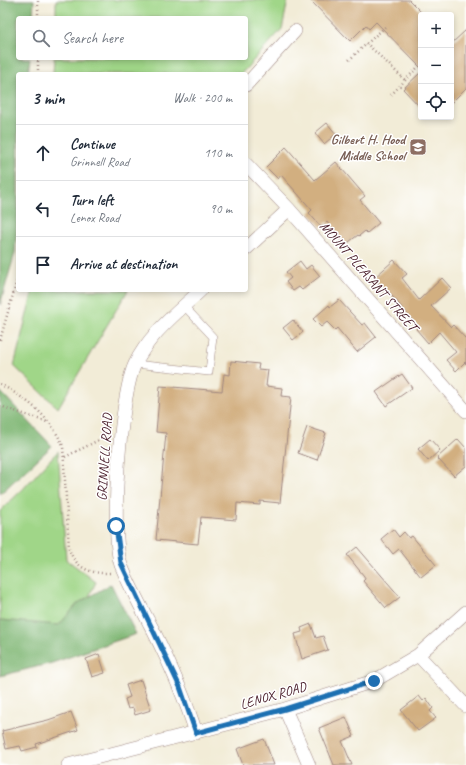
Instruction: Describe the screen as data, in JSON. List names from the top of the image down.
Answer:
{
  "streets": {
    "street": ["MOUNT PLEASANT STREET", "GRINNELL ROAD", "LENOX ROAD"]
  },
  "crossings": [
    ["GRINNELL ROAD", "LENOX ROAD"]
  ],
  "places": {
    "school or university": ["Gilbert H. Hood Middle School"]
  },
  "page": {
    "map_buttons": ["+", "−"],
    "search": "Search here",
    "heading": ["3 min", "Walk · 200 m"],
    "list": [
      ["Continue", "Grinnell Road", "110 m"],
      ["Turn left", "Lenox Road", "90 m"],
      "Arrive at destination"
    ]
  }
}
